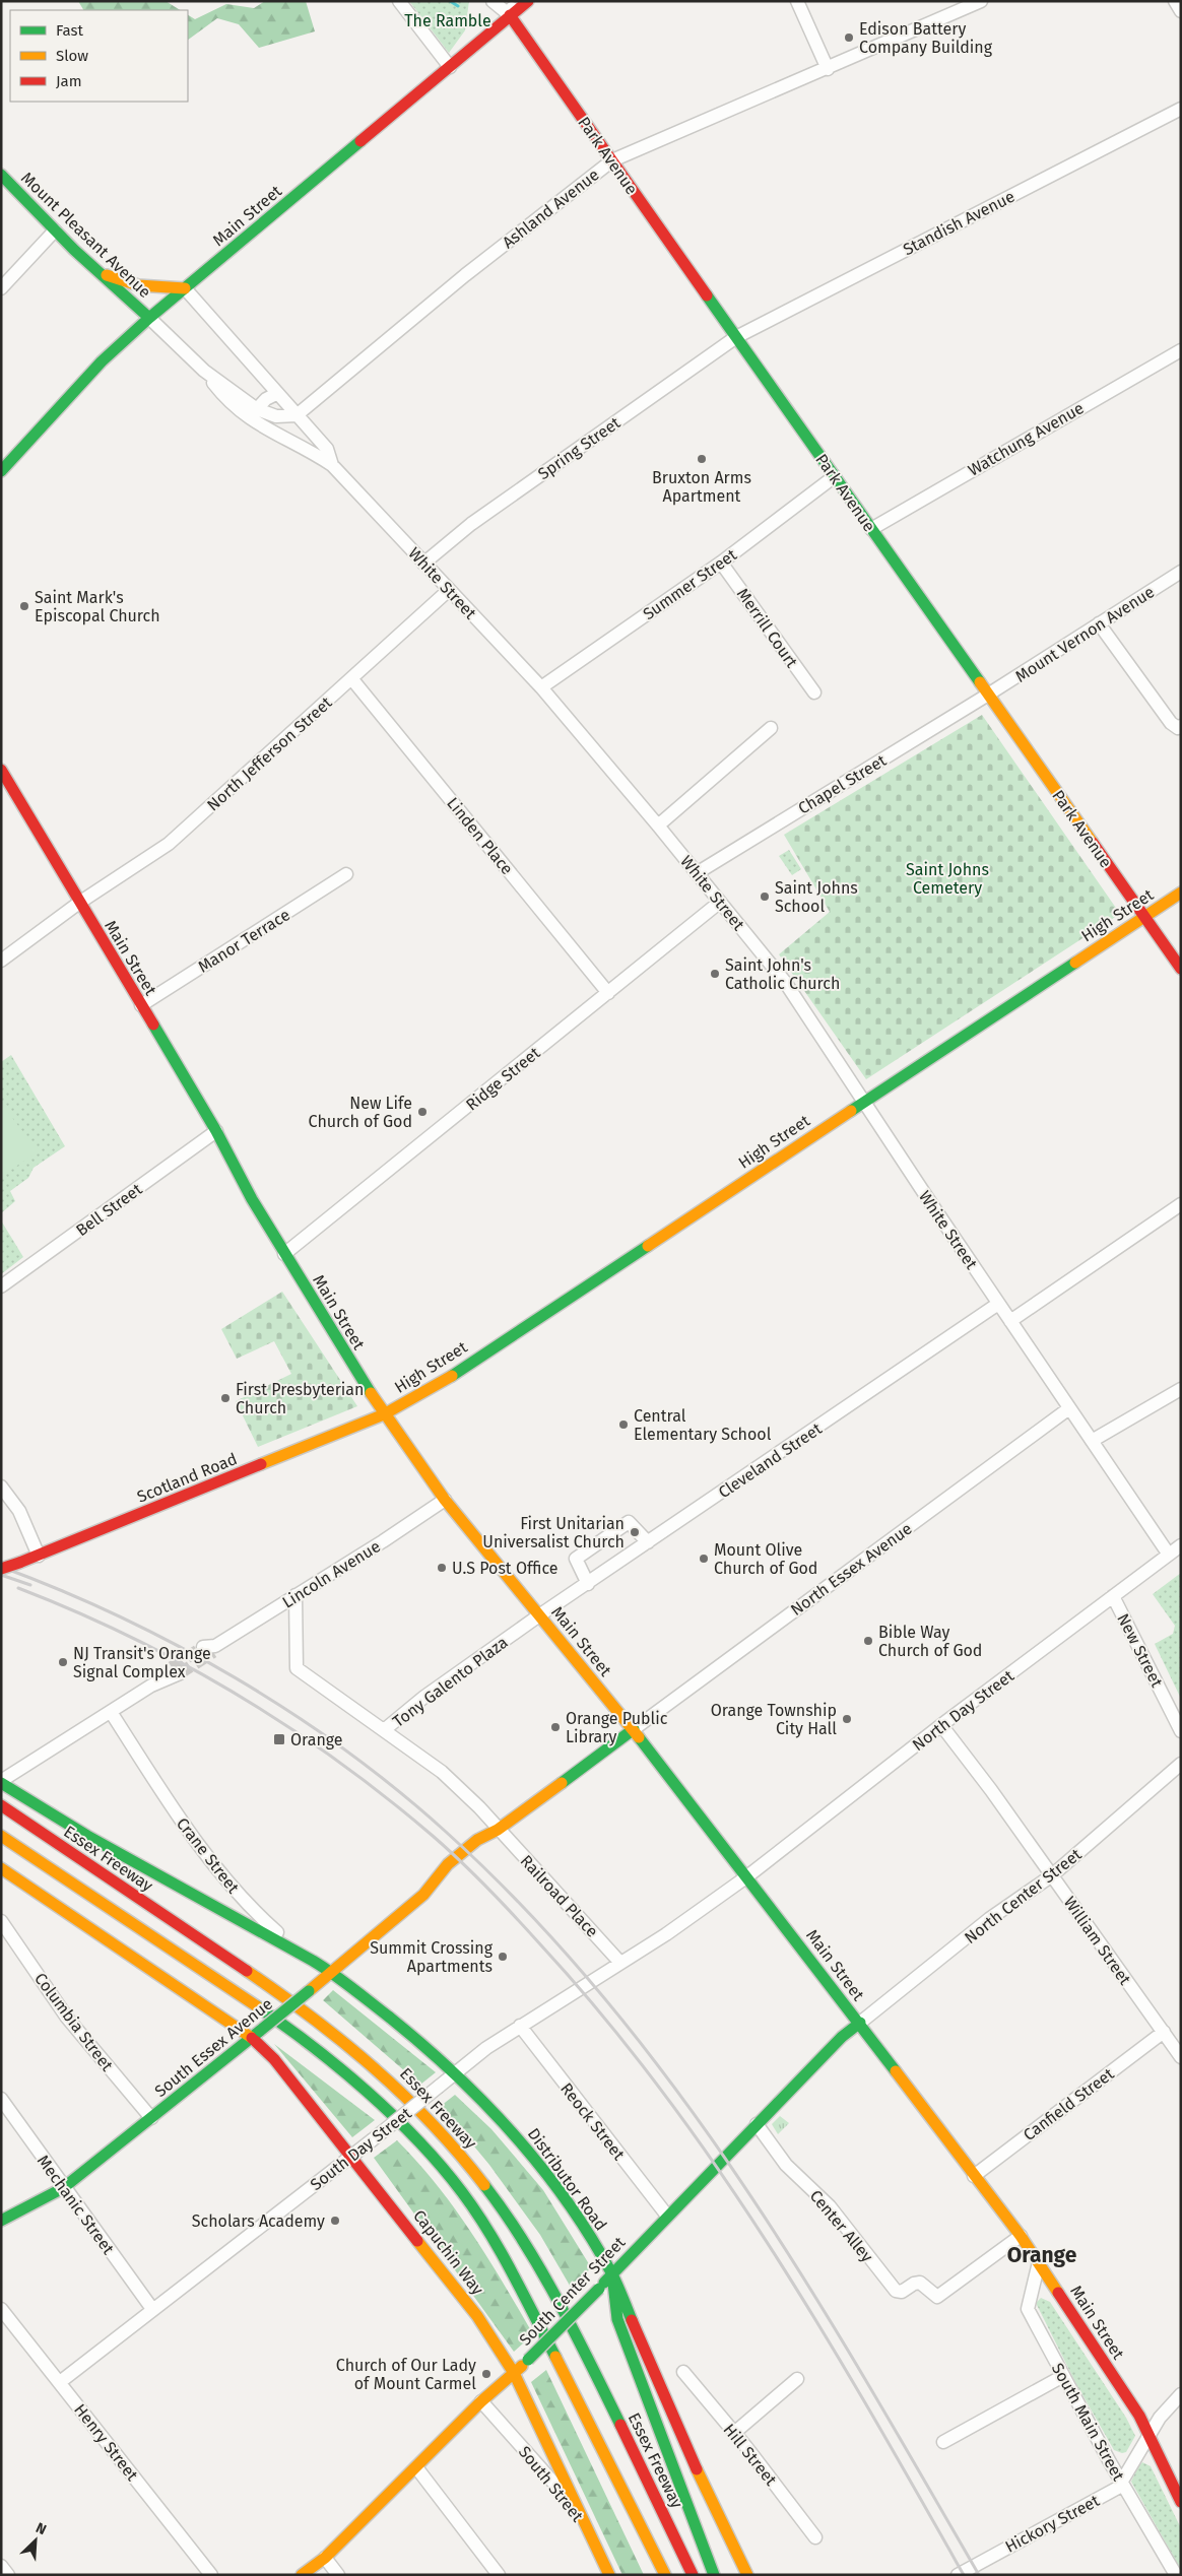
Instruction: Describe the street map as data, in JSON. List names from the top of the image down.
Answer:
{
  "streets": {
    "main road": [
      "Park Avenue",
      "Main Street",
      "Mount Pleasant Avenue",
      "High Street",
      "Scotland Road",
      "Crane Street",
      "Essex Freeway",
      "South Essex Avenue",
      "Distributor Road",
      "Capuchin Way",
      "South Center Street",
      "South Street"
    ],
    "street": [
      "Ashland Avenue",
      "Standish Avenue",
      "Watchung Avenue",
      "Spring Street",
      "White Street",
      "Summer Street",
      "Merrill Court",
      "Mount Vernon Avenue",
      "North Jefferson Street",
      "Chapel Street",
      "Linden Place",
      "Manor Terrace",
      "Ridge Street",
      "Bell Street",
      "Cleveland Street",
      "North Essex Avenue",
      "Lincoln Avenue",
      "New Street",
      "Tony Galento Plaza",
      "North Day Street",
      "Railroad Place",
      "North Center Street",
      "William Street",
      "Columbia Street",
      "Canfield Street",
      "Reock Street",
      "South Day Street",
      "Mechanic Street",
      "Center Alley",
      "South Main Street",
      "Henry Street",
      "Hill Street",
      "Hickory Street"
    ]
  },
  "crossings": [
    ["Park Avenue", "Ashland Avenue"],
    ["Park Avenue", "Main Street"],
    ["Park Avenue", "Standish Avenue"],
    ["Park Avenue", "Watchung Avenue"],
    ["Park Avenue", "Spring Street"],
    ["Park Avenue", "Summer Street"],
    ["Park Avenue", "Mount Vernon Avenue"],
    ["Park Avenue", "Chapel Street"],
    ["Park Avenue", "High Street"],
    ["Ashland Avenue", "White Street"],
    ["Main Street", "Mount Pleasant Avenue"],
    ["Main Street", "White Street"],
    ["Main Street", "North Jefferson Street"],
    ["Main Street", "High Street"],
    ["Main Street", "Manor Terrace"],
    ["Main Street", "Ridge Street"],
    ["Main Street", "Bell Street"],
    ["Main Street", "Cleveland Street"],
    ["Main Street", "Scotland Road"],
    ["Main Street", "North Essex Avenue"],
    ["Main Street", "Lincoln Avenue"],
    ["Main Street", "Tony Galento Plaza"],
    ["Main Street", "North Day Street"],
    ["Main Street", "North Center Street"],
    ["Main Street", "South Essex Avenue"],
    ["Main Street", "Canfield Street"],
    ["Main Street", "South Day Street"],
    ["Main Street", "Center Alley"],
    ["Main Street", "South Center Street"],
    ["Main Street", "South Main Street"],
    ["Main Street", "Hickory Street"],
    ["Standish Avenue", "Spring Street"],
    ["Spring Street", "White Street"],
    ["White Street", "Summer Street"],
    ["White Street", "North Jefferson Street"],
    ["White Street", "Chapel Street"],
    ["White Street", "High Street"],
    ["White Street", "Ridge Street"],
    ["White Street", "Cleveland Street"],
    ["White Street", "North Essex Avenue"],
    ["White Street", "North Day Street"],
    ["Summer Street", "Merrill Court"],
    ["Mount Vernon Avenue", "Chapel Street"],
    ["North Jefferson Street", "Linden Place"],
    ["Linden Place", "Ridge Street"],
    ["High Street", "Scotland Road"],
    ["Cleveland Street", "Tony Galento Plaza"],
    ["North Essex Avenue", "South Essex Avenue"],
    ["New Street", "North Day Street"],
    ["Tony Galento Plaza", "Railroad Place"],
    ["Tony Galento Plaza", "South Essex Avenue"],
    ["North Day Street", "William Street"],
    ["North Day Street", "South Day Street"],
    ["Crane Street", "South Essex Avenue"],
    ["Crane Street", "Distributor Road"],
    ["Railroad Place", "South Essex Avenue"],
    ["Railroad Place", "South Day Street"],
    ["North Center Street", "William Street"],
    ["North Center Street", "South Center Street"],
    ["William Street", "Canfield Street"],
    ["Columbia Street", "South Essex Avenue"],
    ["South Essex Avenue", "Distributor Road"],
    ["South Essex Avenue", "Mechanic Street"],
    ["South Essex Avenue", "Capuchin Way"],
    ["Reock Street", "South Day Street"],
    ["Reock Street", "South Center Street"],
    ["South Day Street", "Distributor Road"],
    ["South Day Street", "Mechanic Street"],
    ["South Day Street", "Capuchin Way"],
    ["South Day Street", "Henry Street"],
    ["Distributor Road", "South Center Street"],
    ["Center Alley", "South Center Street"],
    ["Capuchin Way", "South Center Street"],
    ["Capuchin Way", "South Street"],
    ["South Center Street", "South Street"],
    ["South Main Street", "Hickory Street"]
  ],
  "districts": ["Orange"],
  "parks": ["The Ramble", "Saint Johns Cemetery"],
  "places": {
    "other": [
      "Edison Battery Company Building",
      "Bruxton Arms Apartment",
      "Saint Mark's Episcopal Church",
      "Saint Johns School",
      "Saint John's Catholic Church",
      "New Life Church of God",
      "First Presbyterian Church",
      "Central Elementary School",
      "First Unitarian Universalist Church",
      "Mount Olive Church of God",
      "U.S Post Office",
      "Bible Way Church of God",
      "NJ Transit's Orange Signal Complex",
      "Orange Township City Hall",
      "Orange Public Library",
      "Summit Crossing Apartments",
      "Scholars Academy",
      "Church of Our Lady of Mount Carmel"
    ],
    "transit": ["Orange"]
  },
  "legend": ["Fast", "Slow", "Jam"],
  "north": "top right"
}
